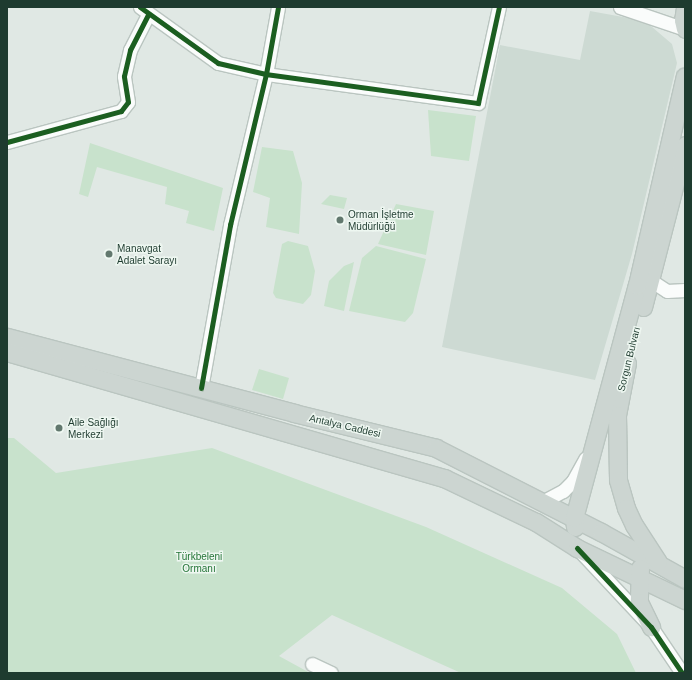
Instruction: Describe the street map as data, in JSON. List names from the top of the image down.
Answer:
{
  "streets": {
    "main road": ["Sorgun Bulvarı", "Antalya Caddesi"]
  },
  "crossings": [
    ["Sorgun Bulvarı", "Antalya Caddesi"]
  ],
  "parks": ["Türkbeleni Ormanı"],
  "places": ["Orman İşletme Müdürlüğü", "Manavgat Adalet Sarayı", "Aile Sağlığı Merkezi"]
}
